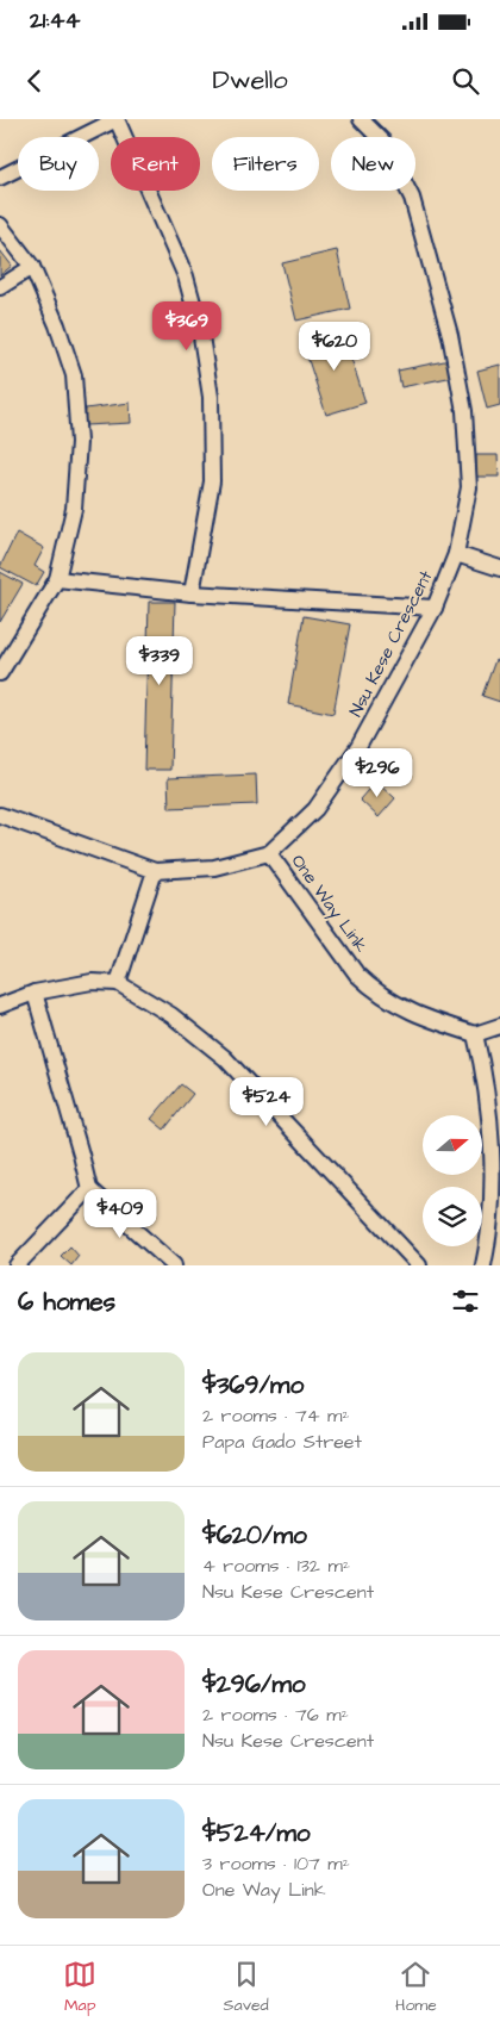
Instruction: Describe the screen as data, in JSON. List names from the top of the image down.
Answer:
{
  "streets": {
    "street": ["Nsu Kese Crescent", "One Way Link"]
  },
  "crossings": [
    ["Nsu Kese Crescent", "One Way Link"]
  ],
  "north": "right",
  "page": {
    "status": "21:44",
    "header": "Dwello",
    "chip": [
      "Buy",
      "Rent",
      "Filters",
      "New"
    ],
    "price": [
      "$369",
      "$620",
      "$339",
      "$296",
      "$524",
      "$409"
    ],
    "heading": "6 homes",
    "list": [
      {
        "name": "$369/mo",
        "note": "2 rooms · 74 m² · Papa Gado Street"
      },
      {
        "name": "$620/mo",
        "note": "4 rooms · 132 m² · Nsu Kese Crescent"
      },
      {
        "name": "$296/mo",
        "note": "2 rooms · 76 m² · Nsu Kese Crescent"
      },
      {
        "name": "$524/mo",
        "note": "3 rooms · 107 m² · One Way Link"
      }
    ],
    "tabs": ["Map", "Saved", "Home"]
  }
}
